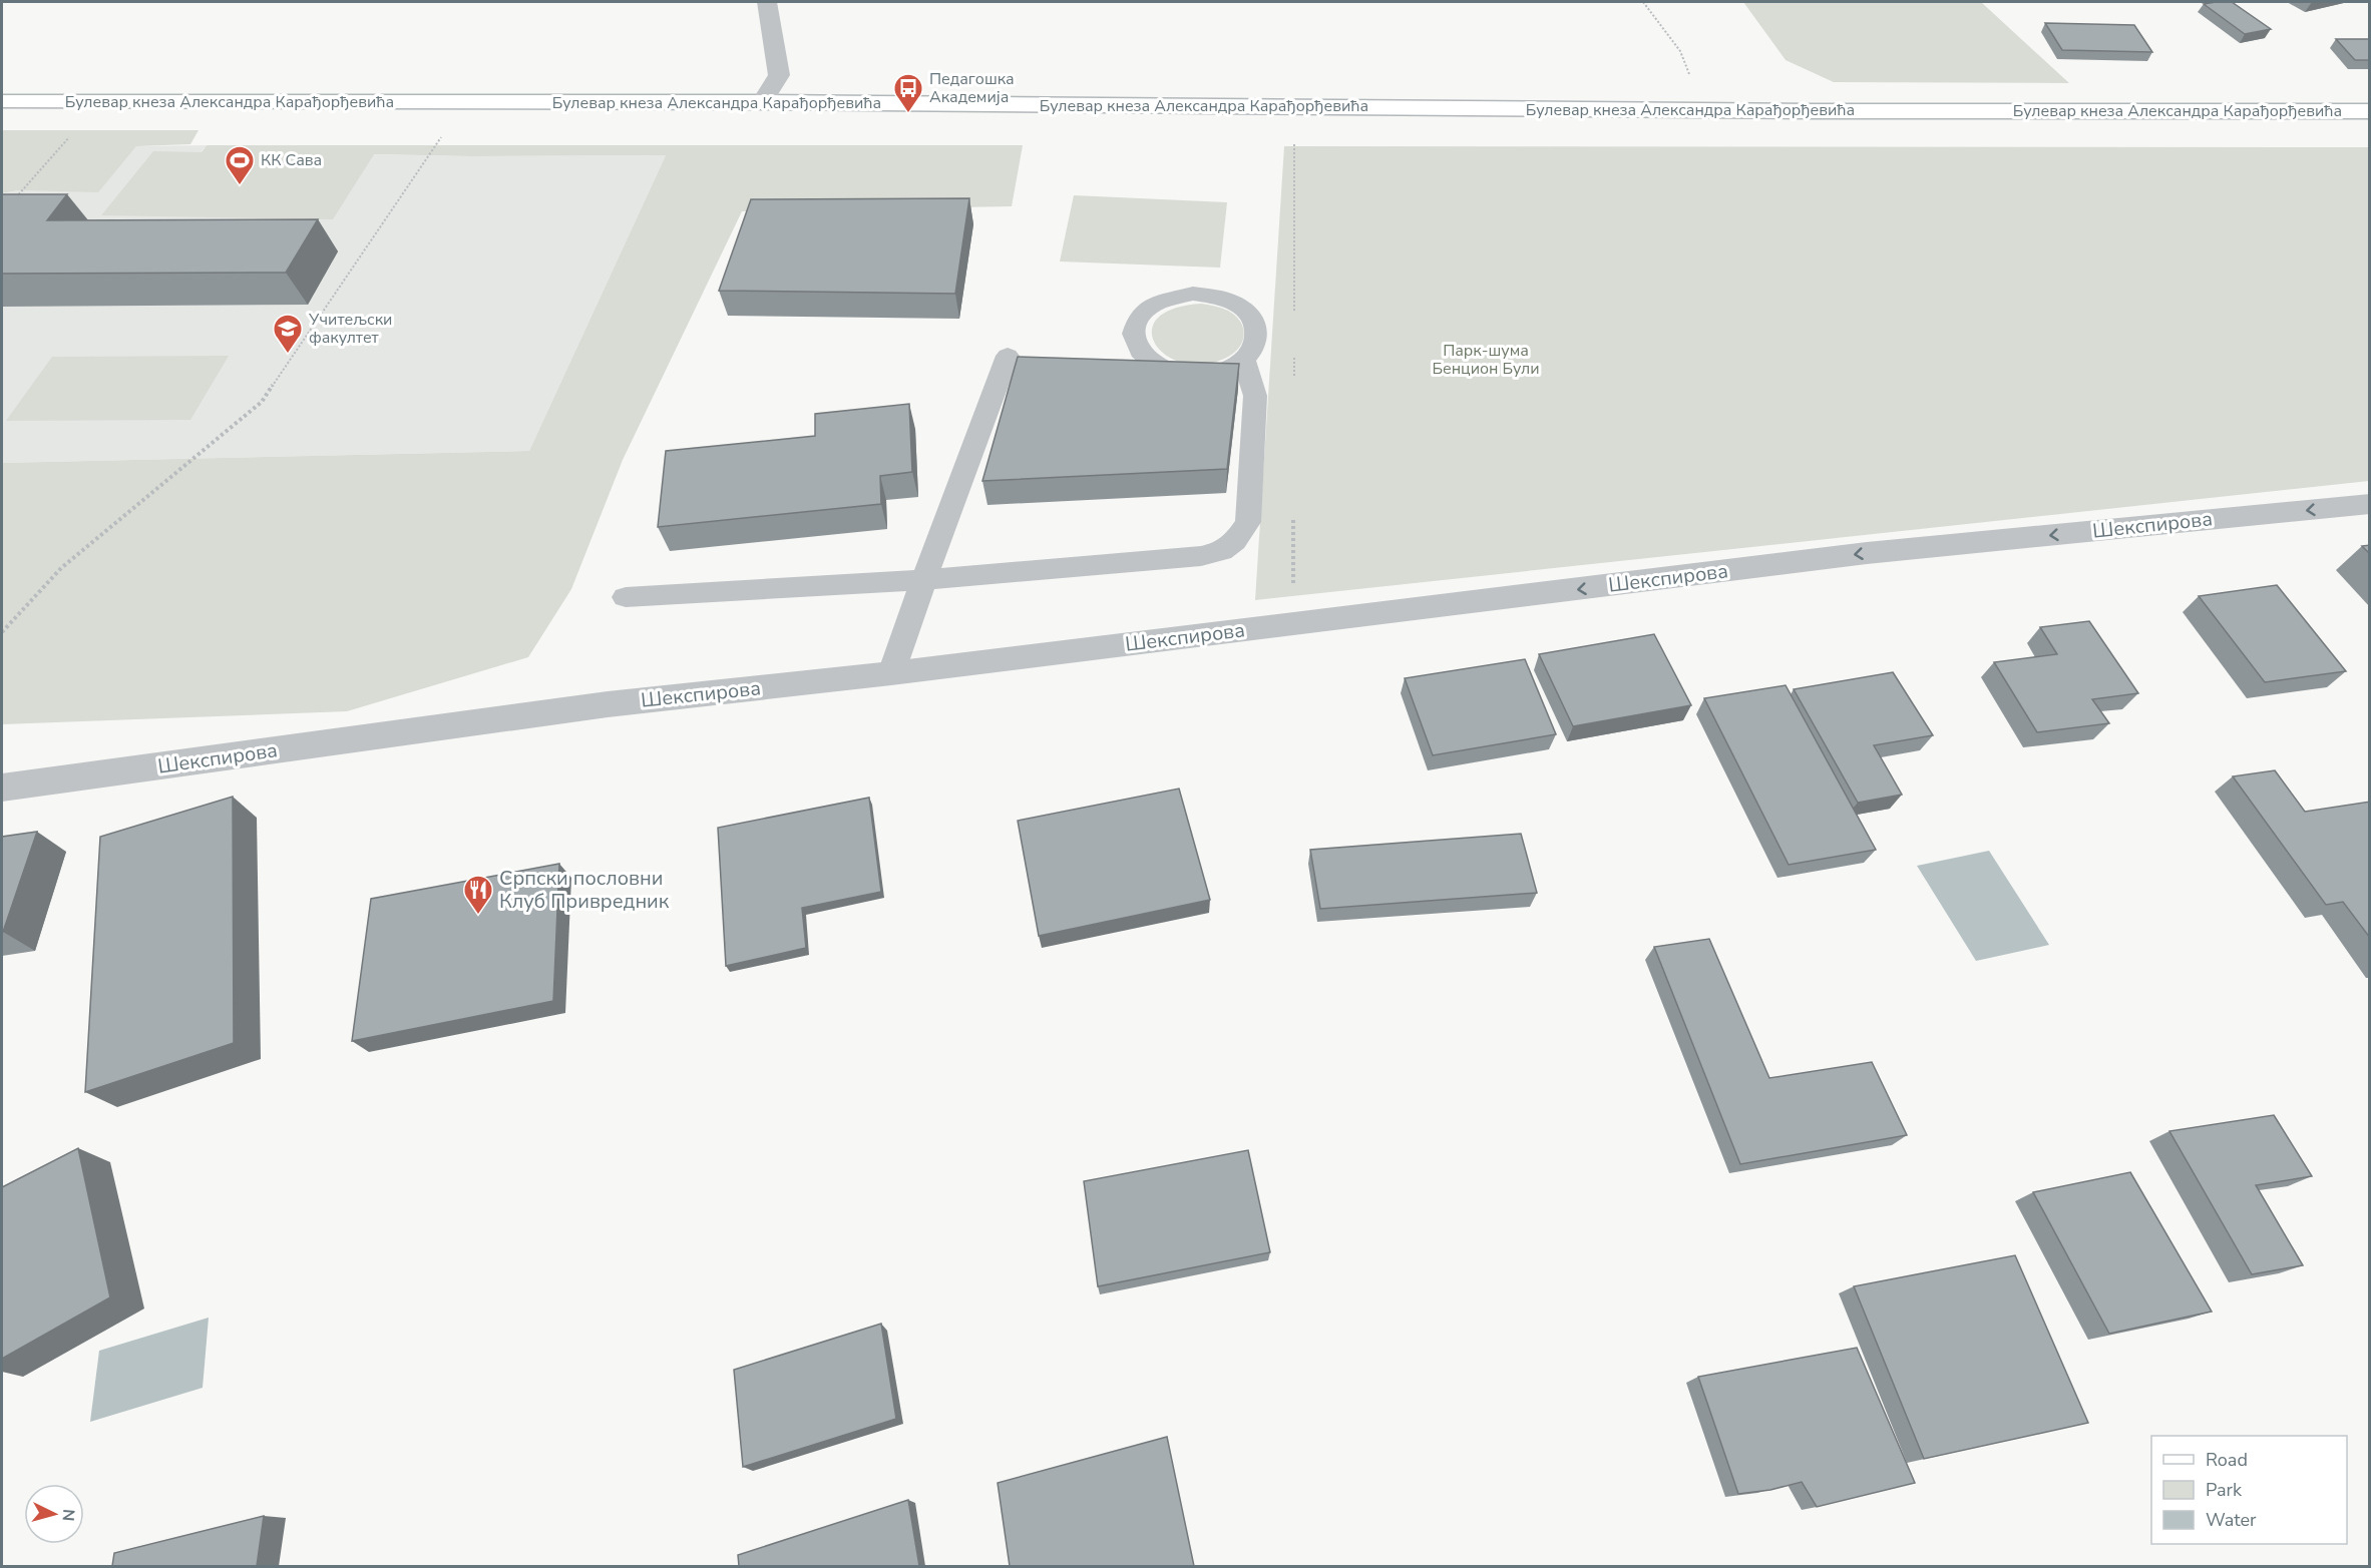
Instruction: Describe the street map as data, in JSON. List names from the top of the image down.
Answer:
{
  "streets": {
    "main road": ["Булевар кнеза Александра Карађорђевића"],
    "street": ["Шекспирова"]
  },
  "one_way": ["Шекспирова"],
  "parks": ["Парк-шума Бенцион Були"],
  "places": {
    "bus stop": ["Педагошка Академија"],
    "sports": ["КК Сава"],
    "school or university": ["Учитељски факултет"],
    "restaurant": ["Српски пословни Клуб Привредник"]
  },
  "legend": ["Road", "Park", "Water"],
  "north": "right"
}
